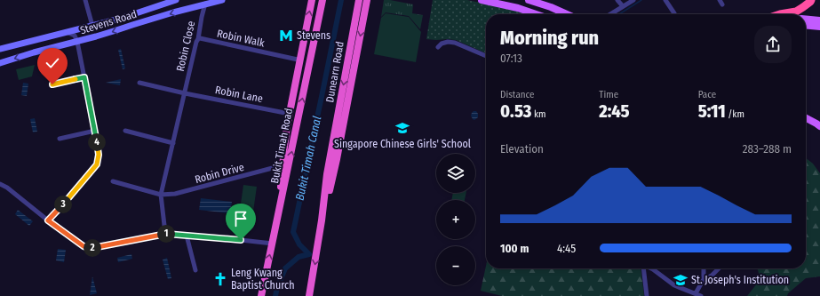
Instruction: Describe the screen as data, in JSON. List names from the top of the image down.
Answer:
{
  "streets": {
    "highway": ["Dunearn Road", "Bukit Timah Road"],
    "main road": ["Stevens Road"],
    "street": [
      "Robin Walk",
      "Robin Close",
      "Robin Lane",
      "Robin Drive"
    ]
  },
  "crossings": [
    ["Stevens Road", "Robin Close"],
    ["Robin Walk", "Robin Close"],
    ["Robin Close", "Robin Lane"],
    ["Robin Close", "Robin Drive"]
  ],
  "water": ["Bukit Timah Canal"],
  "places": {
    "metro station": ["Stevens"],
    "school or university": ["Singapore Chinese Girls' School", "St. Joseph's Institution"],
    "church": ["Leng Kwang Baptist Church"]
  },
  "page": {
    "heading": ["Morning run", "07:13"],
    "stats": [
      ["Distance", "0.53 km"],
      ["Time", "2:45"],
      ["Pace", "5:11 /km"]
    ],
    "pins": [
      "4",
      "3",
      "1",
      "2"
    ],
    "chart": ["Elevation", "283–288 m"],
    "map_buttons": ["+", "−"],
    "list": [
      {
        "name": "100 m",
        "note": "4:45"
      }
    ]
  }
}
